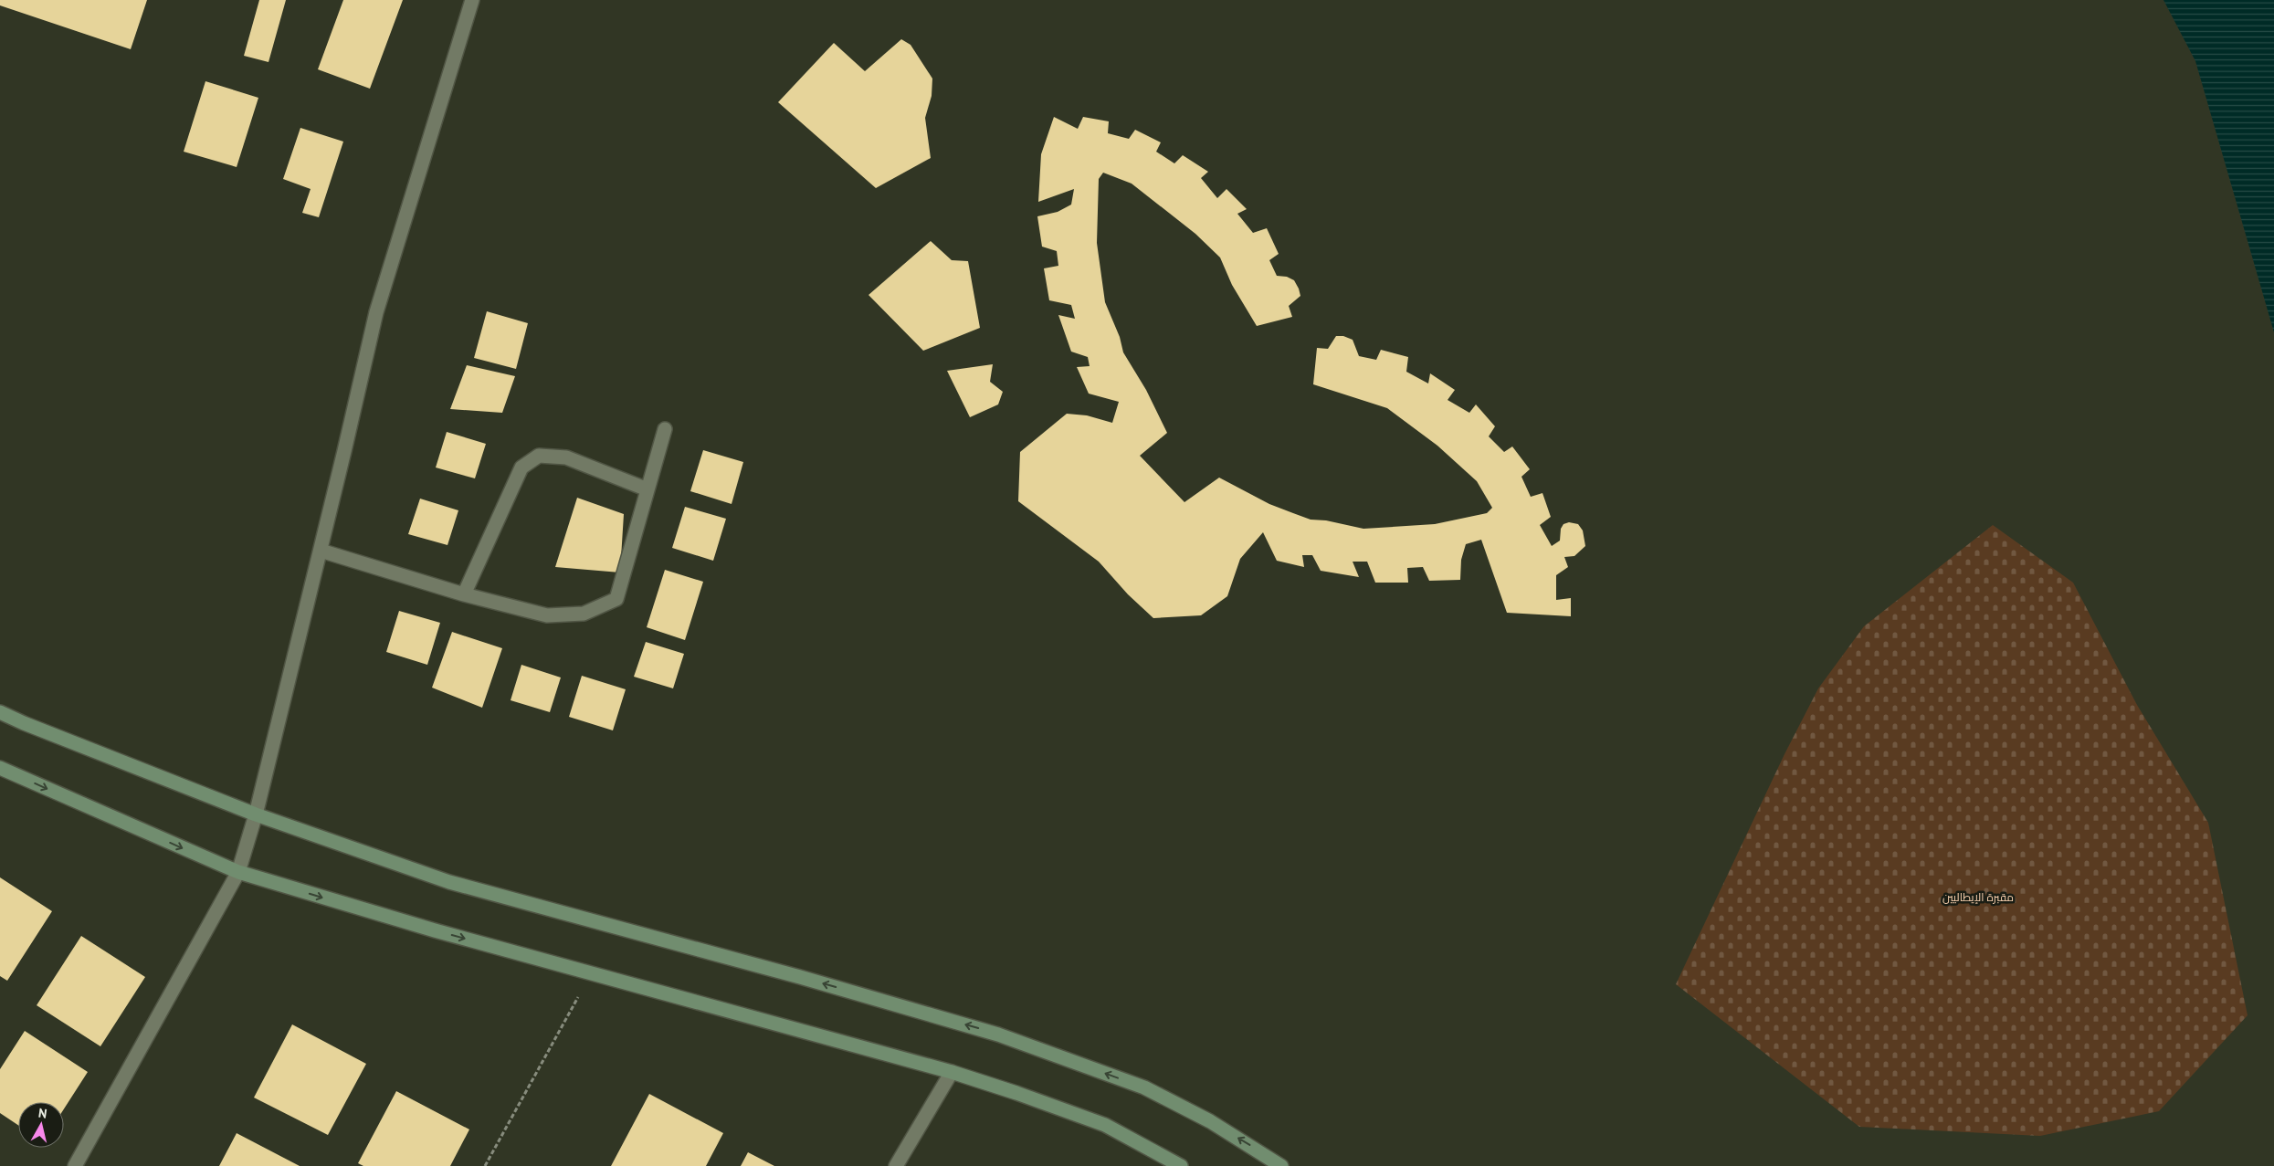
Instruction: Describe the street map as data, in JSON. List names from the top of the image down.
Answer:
{
  "parks": ["مقبرة الإيطاليين"],
  "north": "top"
}
